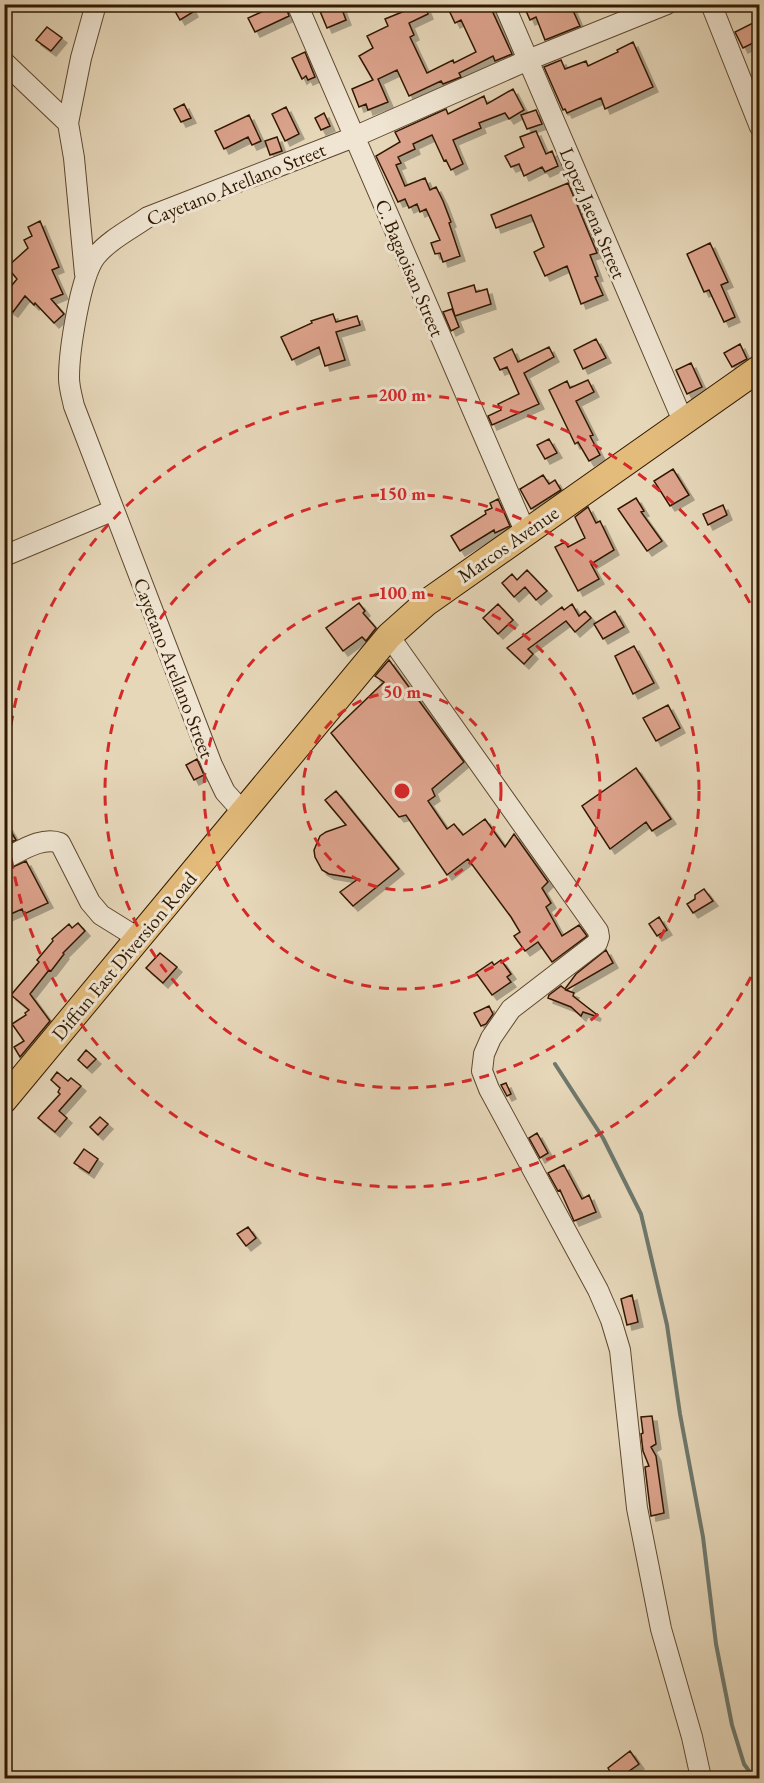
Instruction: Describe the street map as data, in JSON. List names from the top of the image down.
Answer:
{
  "streets": {
    "main road": ["Marcos Avenue", "Diffun East Diversion Road"],
    "street": ["Cayetano Arellano Street", "Lopez Jaena Street", "C. Bagaoisan Street"]
  },
  "crossings": [
    ["Cayetano Arellano Street", "Lopez Jaena Street"],
    ["Cayetano Arellano Street", "C. Bagaoisan Street"],
    ["Cayetano Arellano Street", "Marcos Avenue"],
    ["Cayetano Arellano Street", "Diffun East Diversion Road"],
    ["Lopez Jaena Street", "Marcos Avenue"],
    ["C. Bagaoisan Street", "Marcos Avenue"],
    ["Marcos Avenue", "Diffun East Diversion Road"]
  ],
  "rings": [
    "200 m",
    "150 m",
    "100 m",
    "50 m"
  ]
}
